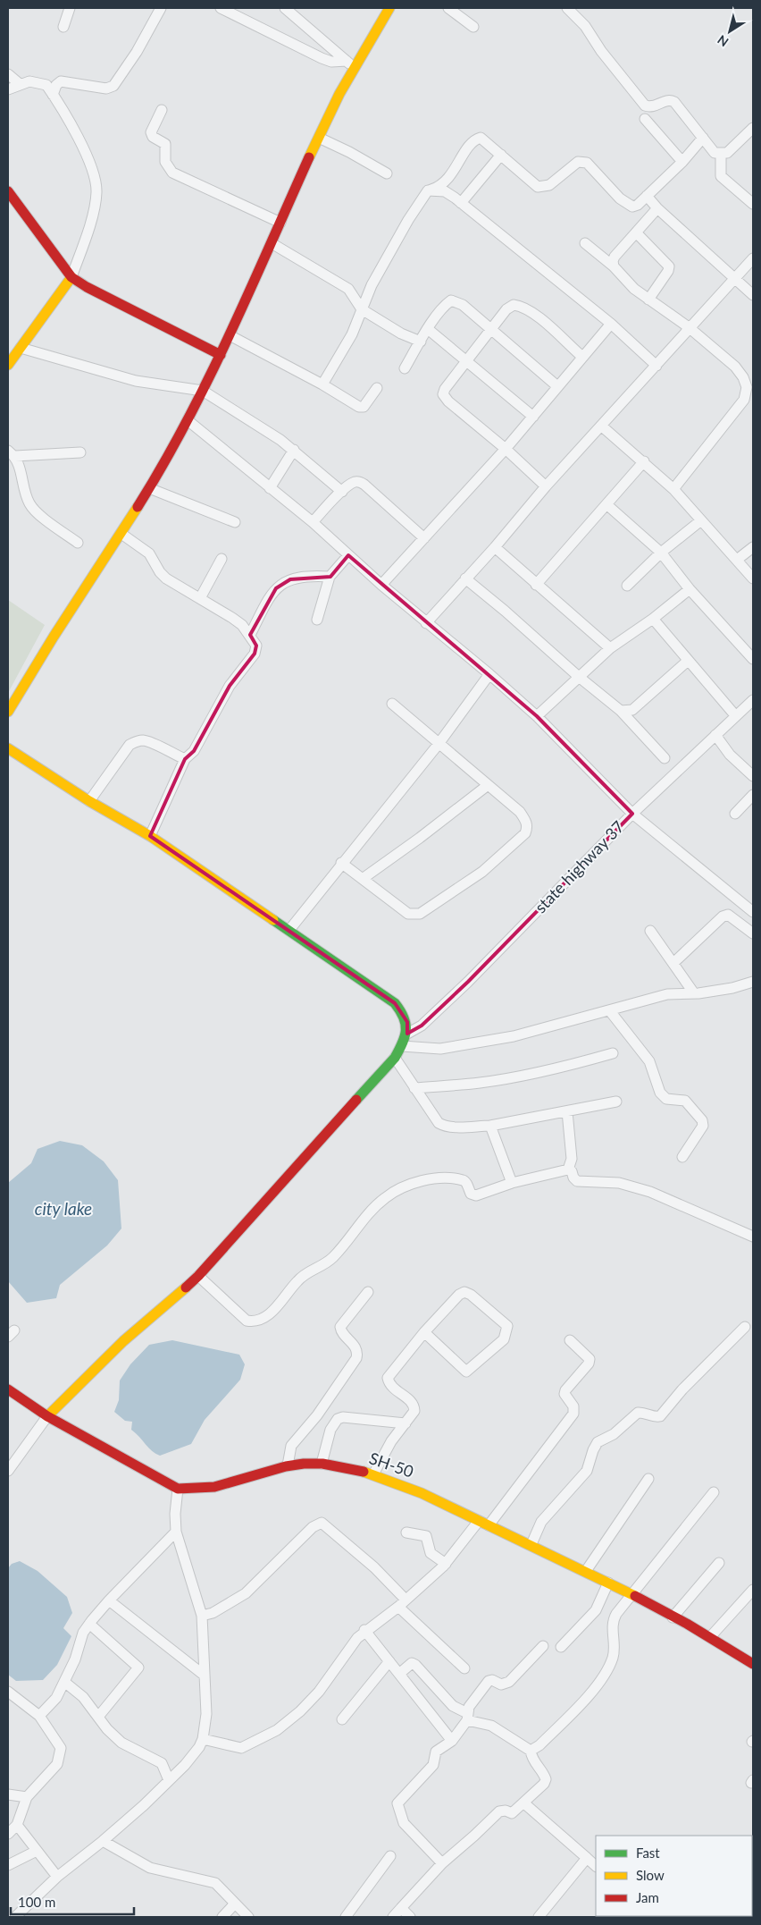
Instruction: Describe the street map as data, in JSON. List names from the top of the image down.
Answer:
{
  "streets": {
    "main road": ["SH-50"],
    "street": ["state highway 37"]
  },
  "water": ["city lake"],
  "legend": ["Fast", "Slow", "Jam"],
  "scale_bar": "100 m",
  "north": "bottom left"
}
